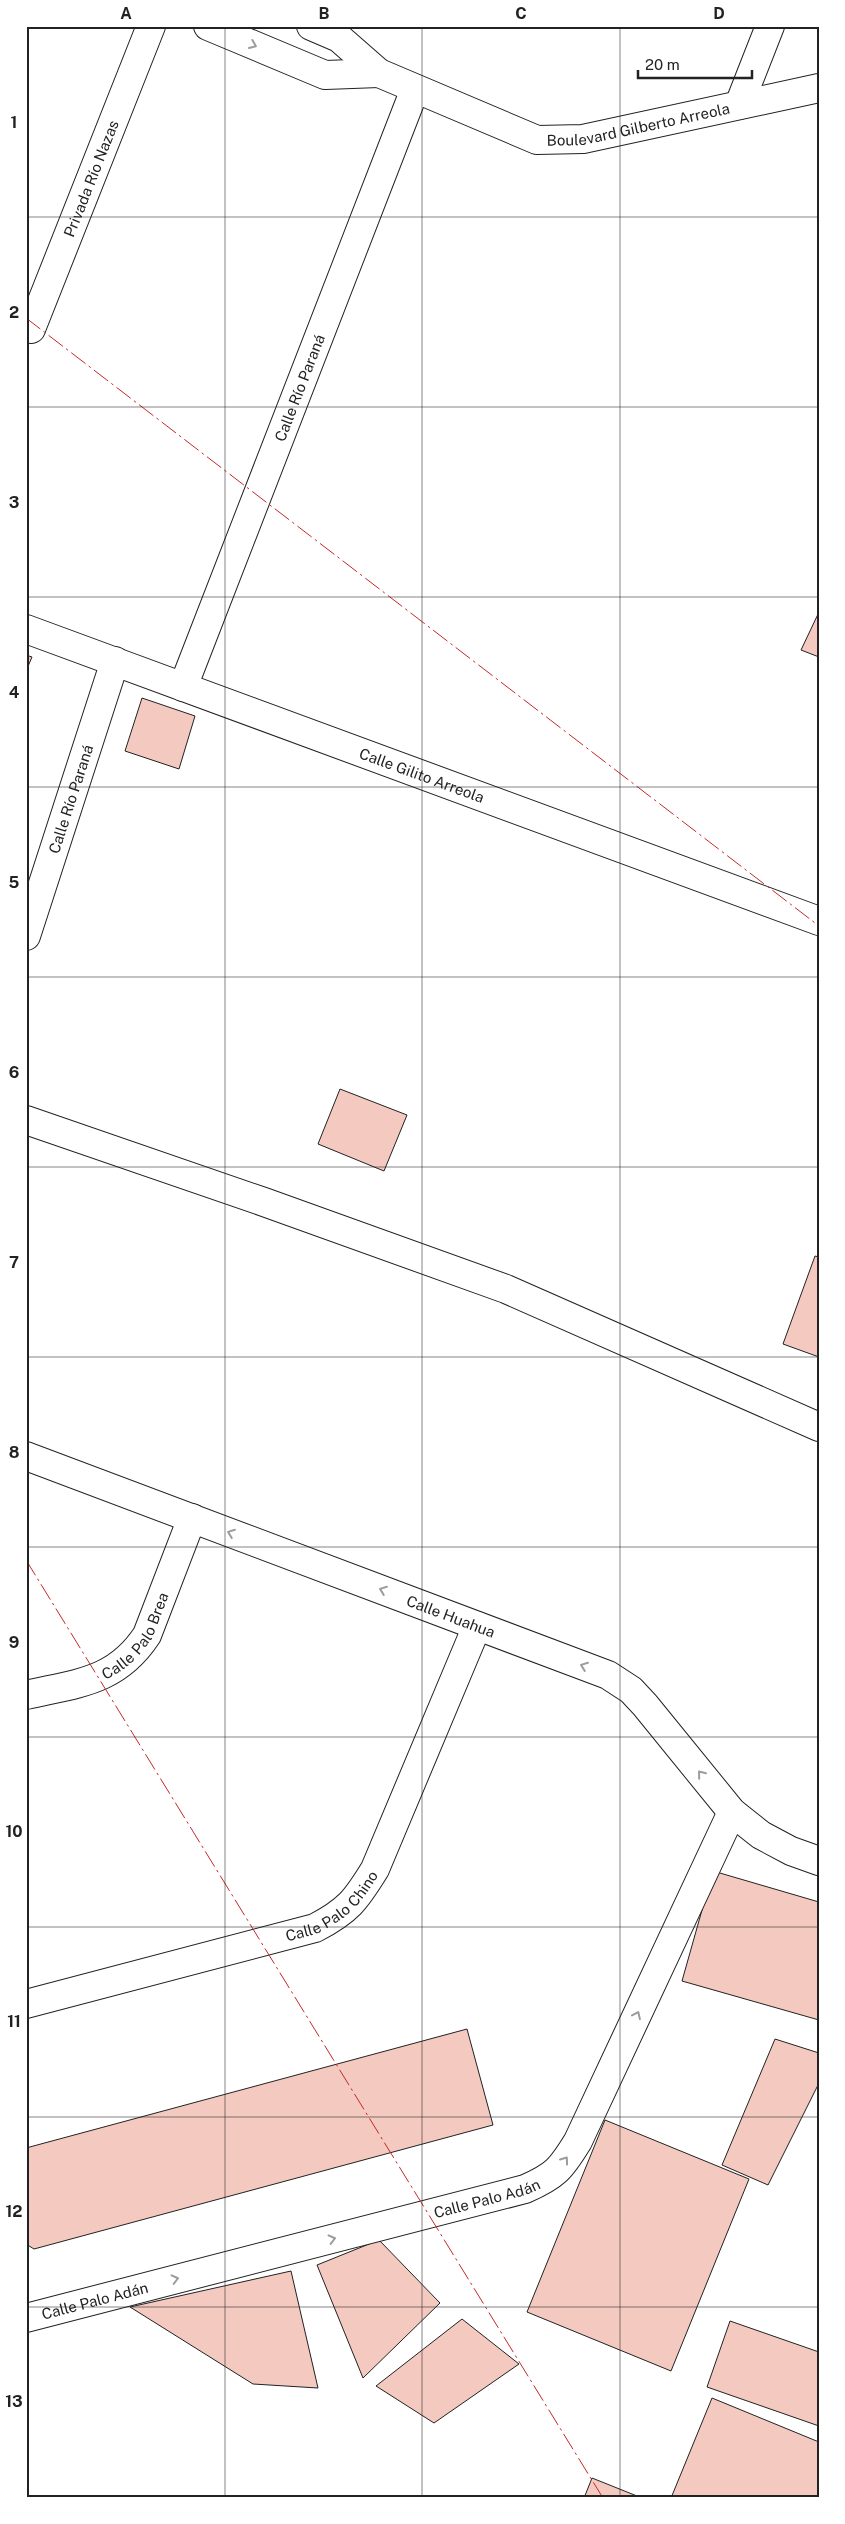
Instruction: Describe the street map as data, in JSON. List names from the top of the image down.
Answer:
{
  "streets": {
    "street": [
      "Boulevard Gilberto Arreola",
      "Privada Río Nazas",
      "Calle Río Paraná",
      "Calle Gilito Arreola",
      "Calle Huahua",
      "Calle Palo Brea",
      "Calle Palo Chino",
      "Calle Palo Adán"
    ]
  },
  "crossings": [
    ["Boulevard Gilberto Arreola", "Calle Río Paraná"],
    ["Calle Río Paraná", "Calle Gilito Arreola"],
    ["Calle Huahua", "Calle Palo Brea"],
    ["Calle Huahua", "Calle Palo Chino"],
    ["Calle Huahua", "Calle Palo Adán"]
  ],
  "one_way": ["Calle Huahua", "Calle Palo Adán"],
  "scale_bar": "20 m",
  "grid": {
    "columns": [
      "A",
      "B",
      "C",
      "D"
    ],
    "rows": [
      "1",
      "2",
      "3",
      "4",
      "5",
      "6",
      "7",
      "8",
      "9",
      "10",
      "11",
      "12",
      "13"
    ]
  }
}
